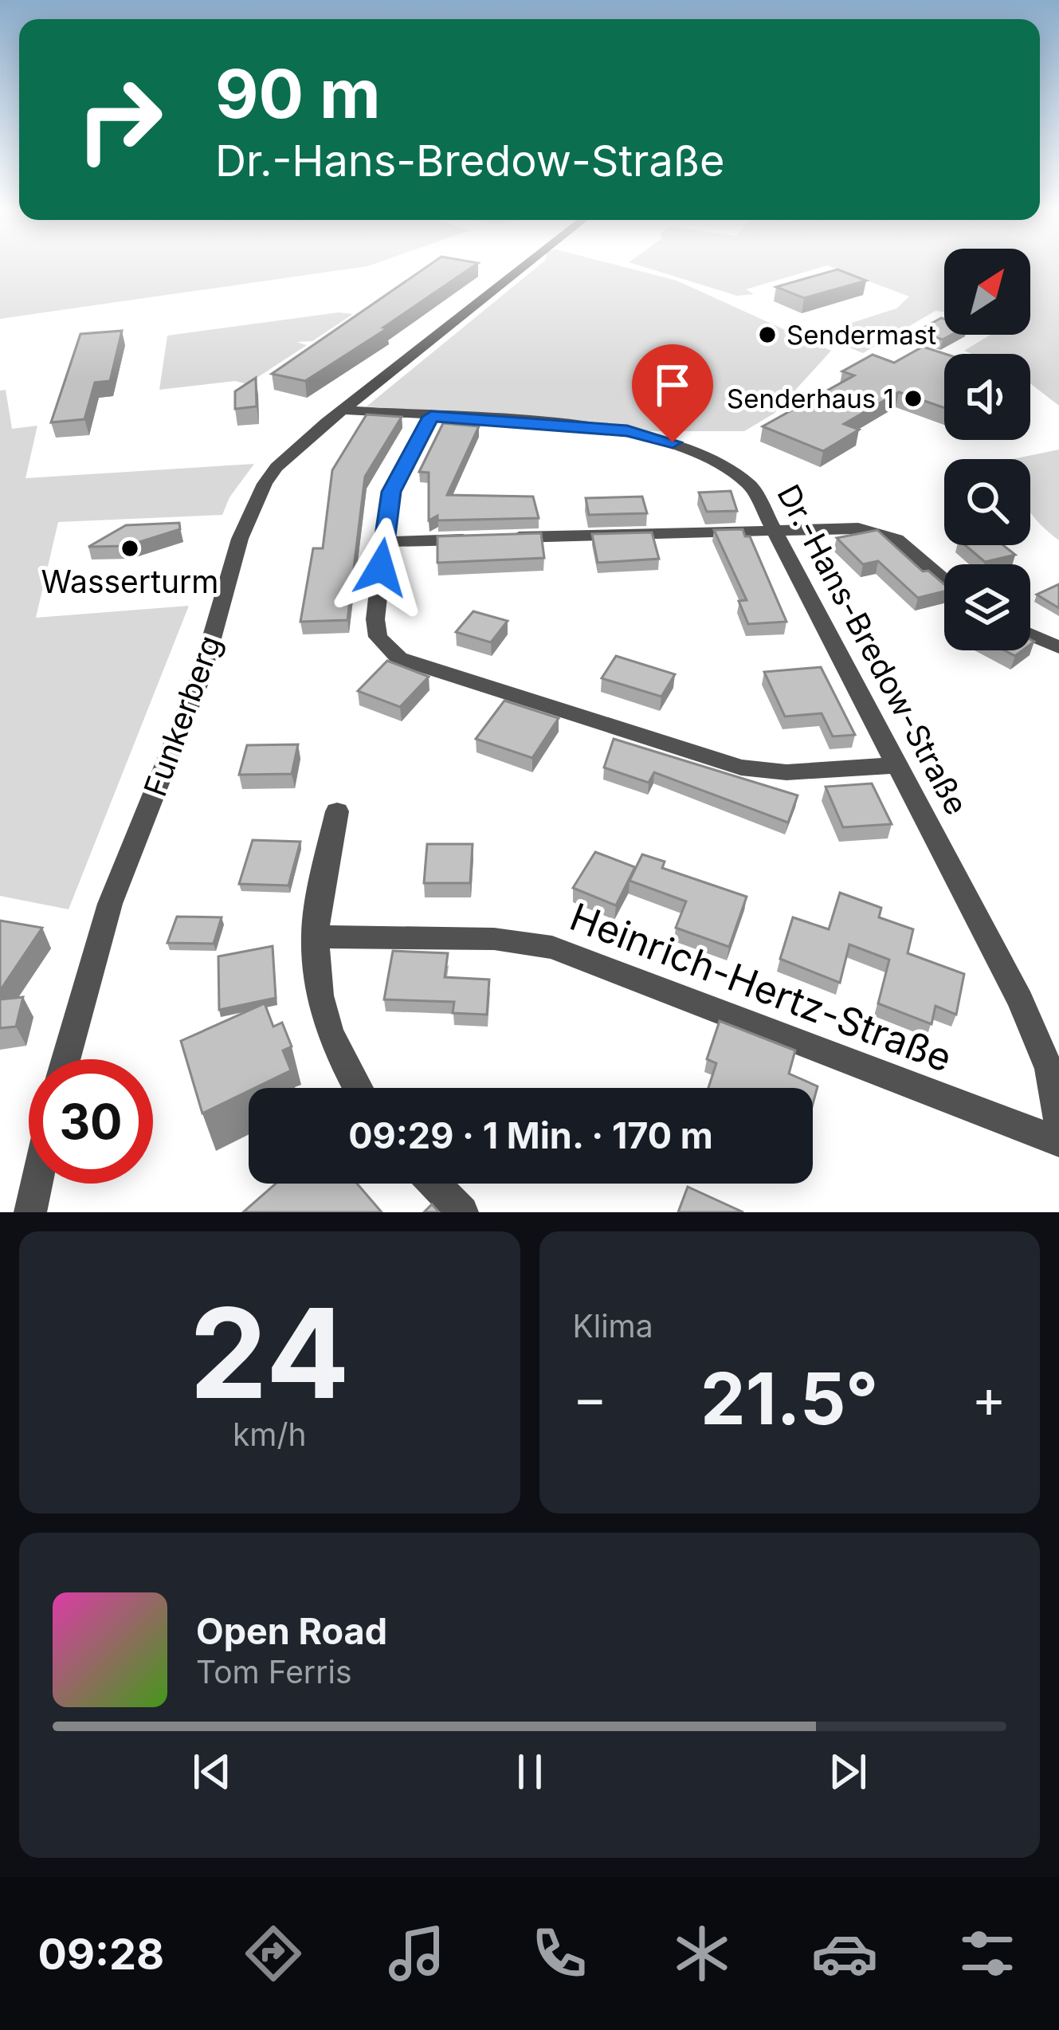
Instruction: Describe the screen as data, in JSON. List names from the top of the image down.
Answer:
{
  "streets": {
    "street": ["Dr.-Hans-Bredow-Straße", "Funkerberg", "Heinrich-Hertz-Straße"]
  },
  "crossings": [
    ["Dr.-Hans-Bredow-Straße", "Funkerberg"]
  ],
  "places": ["Sendermast", "Senderhaus 1", "Wasserturm"],
  "north": "top right",
  "page": {
    "turn": ["90 m", "Dr.-Hans-Bredow-Straße"],
    "limit": "30",
    "trip": "09:29 · 1 Min. · 170 m",
    "tile": [
      ["24", "km/h"],
      "Klima"
    ],
    "heat": ["−", "21.5°", "+"],
    "song": ["Open Road", "Tom Ferris"],
    "tabs": "09:28"
  }
}
